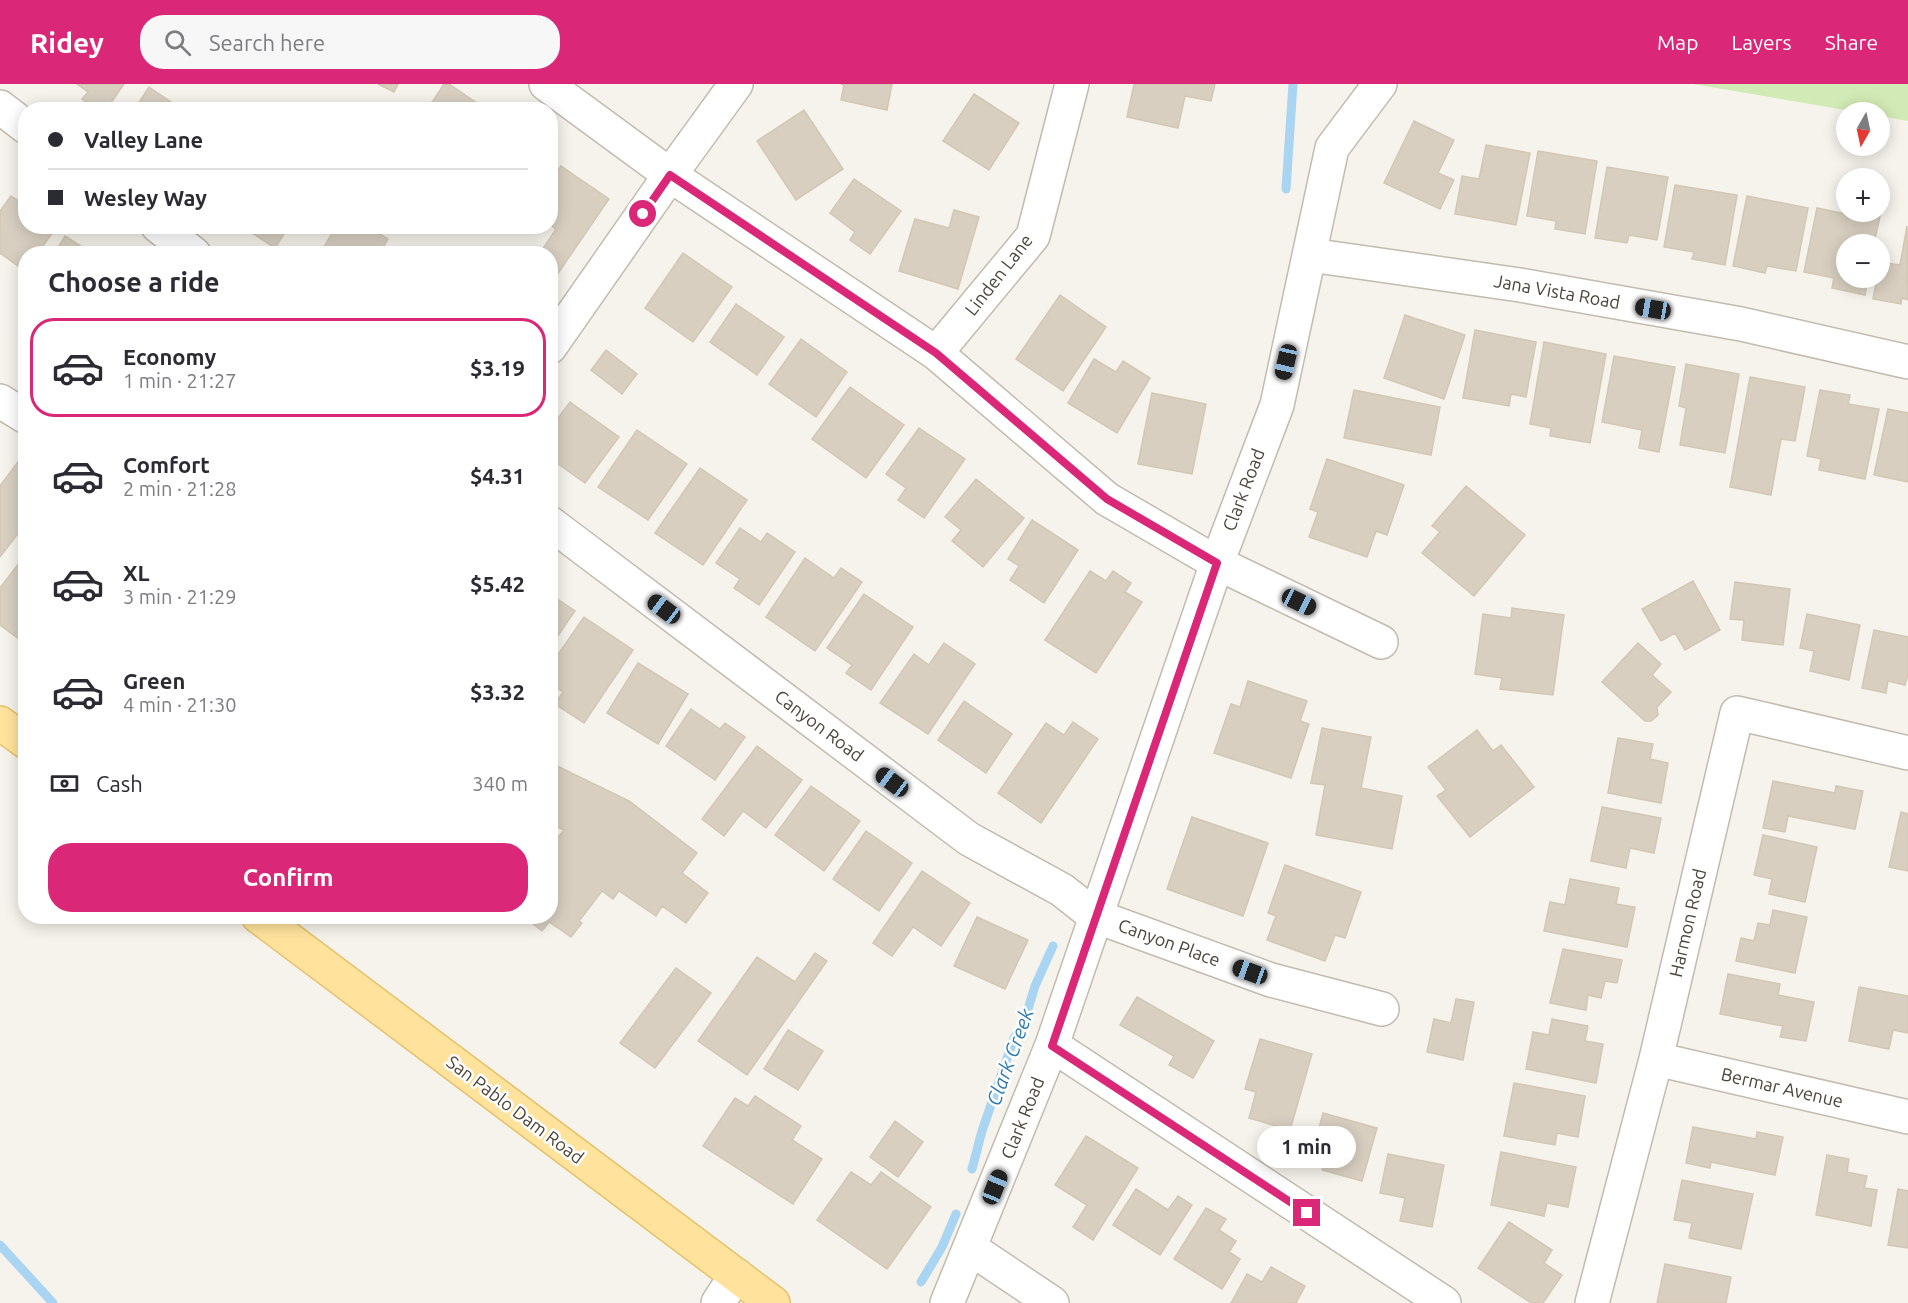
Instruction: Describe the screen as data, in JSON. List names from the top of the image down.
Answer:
{
  "streets": {
    "main road": ["San Pablo Dam Road"],
    "street": [
      "Linden Lane",
      "Jana Vista Road",
      "Clark Road",
      "Canyon Road",
      "Harmon Road",
      "Canyon Place",
      "Bermar Avenue"
    ]
  },
  "crossings": [
    ["Jana Vista Road", "Clark Road"],
    ["Clark Road", "Canyon Road"],
    ["Clark Road", "Canyon Place"],
    ["Canyon Road", "Canyon Place"],
    ["Harmon Road", "Bermar Avenue"]
  ],
  "water": ["Clark Creek"],
  "north": "bottom",
  "page": {
    "header": "Ridey",
    "search": "Search here",
    "nav": ["Map", "Layers", "Share"],
    "map_buttons": ["+", "−"],
    "banner": ["Valley Lane", "Wesley Way"],
    "heading": "Choose a ride",
    "list": [
      {
        "name": "Economy",
        "note": "1 min · 21:27",
        "value": "$3.19"
      },
      {
        "name": "Comfort",
        "note": "2 min · 21:28",
        "value": "$4.31"
      },
      {
        "name": "XL",
        "note": "3 min · 21:29",
        "value": "$5.42"
      },
      {
        "name": "Green",
        "note": "4 min · 21:30",
        "value": "$3.32"
      }
    ],
    "pay": ["Cash", "340 m"],
    "buttons": "Confirm",
    "bubble": "1 min"
  }
}
